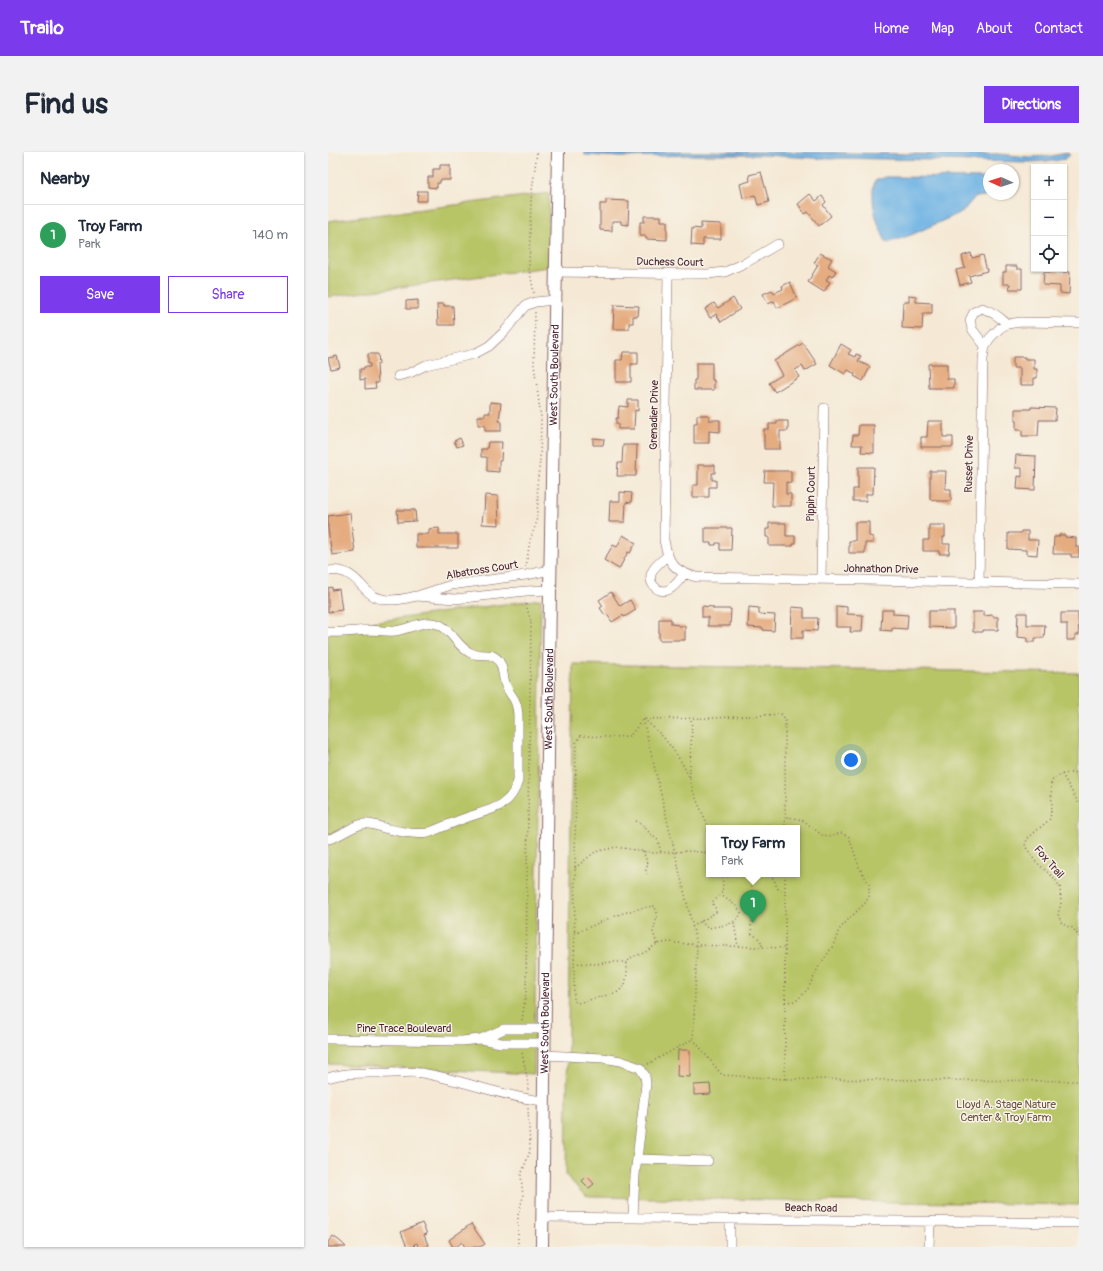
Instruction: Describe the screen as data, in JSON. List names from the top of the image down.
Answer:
{
  "streets": {
    "main road": ["West South Boulevard"],
    "street": [
      "Duchess Court",
      "Grenadier Drive",
      "Russet Drive",
      "Pippin Court",
      "Johnathon Drive",
      "Albatross Court",
      "Pine Trace Boulevard",
      "Beach Road"
    ],
    "path": ["Fox Trail"]
  },
  "crossings": [
    ["Duchess Court", "West South Boulevard"],
    ["Duchess Court", "Grenadier Drive"],
    ["West South Boulevard", "Albatross Court"],
    ["West South Boulevard", "Pine Trace Boulevard"],
    ["West South Boulevard", "Beach Road"],
    ["Grenadier Drive", "Johnathon Drive"],
    ["Russet Drive", "Johnathon Drive"],
    ["Pippin Court", "Johnathon Drive"]
  ],
  "parks": ["Lloyd A. Stage Nature Center & Troy Farm"],
  "north": "left",
  "page": {
    "header": "Trailo",
    "nav": [
      "Home",
      "Map",
      "About",
      "Contact"
    ],
    "buttons": [
      "Directions",
      ["Save", "Share"]
    ],
    "title": "Find us",
    "heading": "Nearby",
    "map_buttons": ["+", "−"],
    "list": [
      {
        "mark": "1",
        "name": "Troy Farm",
        "note": "Park",
        "value": "140 m"
      }
    ],
    "popup": ["Troy Farm", "Park"],
    "pins": "1"
  }
}
